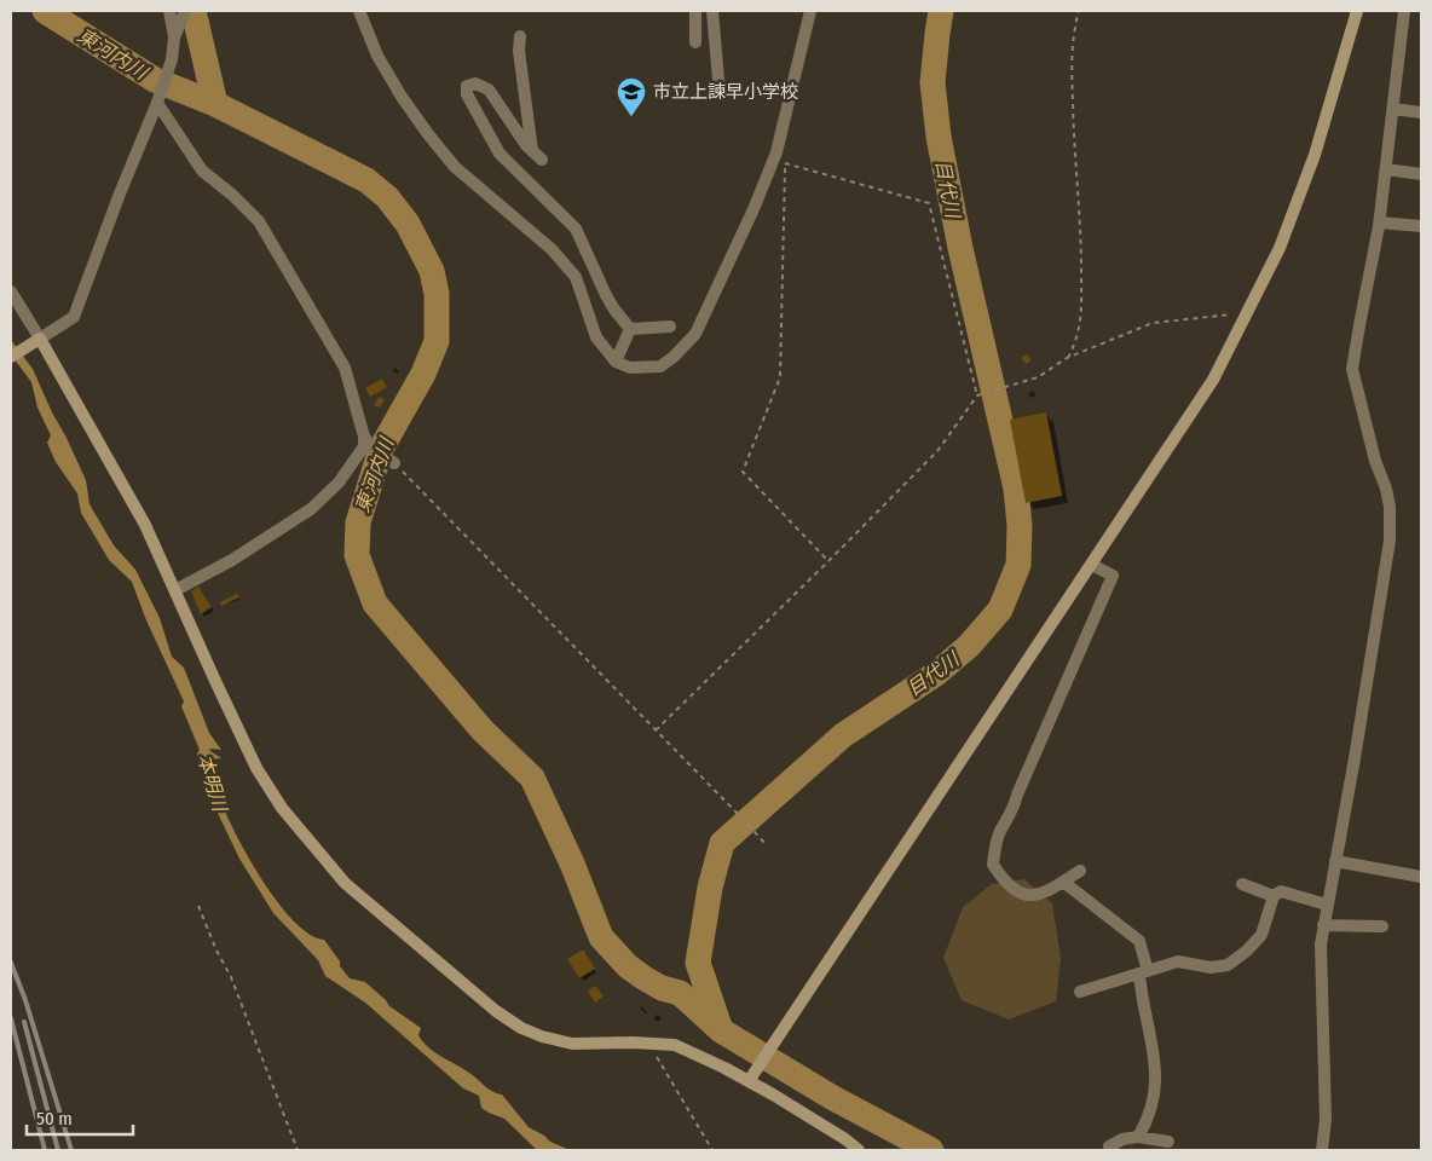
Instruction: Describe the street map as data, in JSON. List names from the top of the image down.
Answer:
{
  "water": ["東河内川", "目代川", "本明川"],
  "places": {
    "school or university": ["市立上諫早小学校"]
  },
  "scale_bar": "50 m"
}
